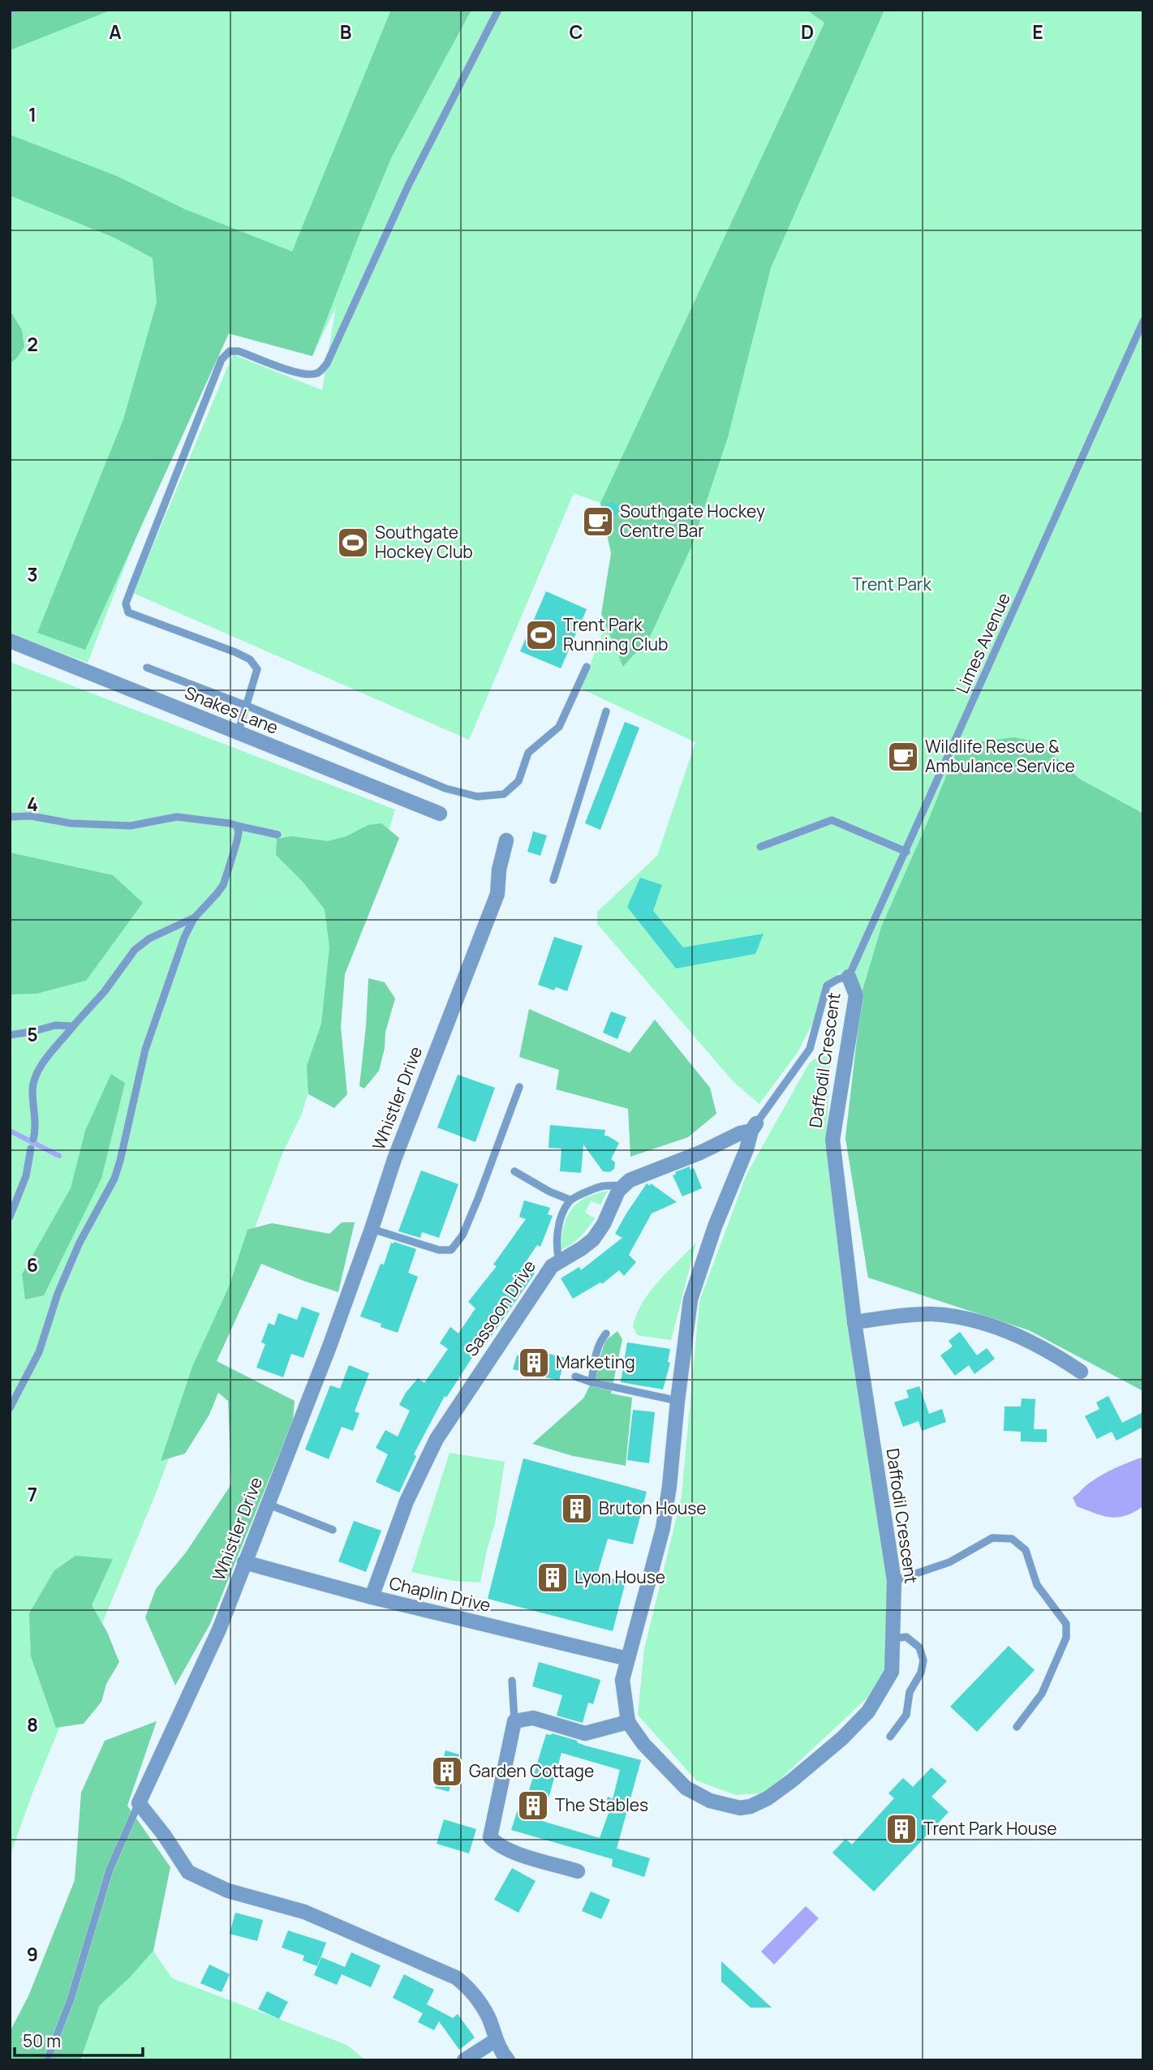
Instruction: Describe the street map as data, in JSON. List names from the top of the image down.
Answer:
{
  "streets": {
    "street": [
      "Snakes Lane",
      "Daffodil Crescent",
      "Whistler Drive",
      "Sassoon Drive",
      "Chaplin Drive"
    ],
    "lane": ["Limes Avenue"]
  },
  "crossings": [
    ["Limes Avenue", "Daffodil Crescent"],
    ["Daffodil Crescent", "Chaplin Drive"],
    ["Whistler Drive", "Chaplin Drive"],
    ["Sassoon Drive", "Chaplin Drive"]
  ],
  "parks": ["Trent Park"],
  "places": {
    "cafe": ["Southgate Hockey Centre Bar", "Wildlife Rescue & Ambulance Service"],
    "sports": ["Southgate Hockey Club", "Trent Park Running Club"],
    "building": [
      "Marketing",
      "Bruton House",
      "Lyon House",
      "Garden Cottage",
      "The Stables",
      "Trent Park House"
    ]
  },
  "scale_bar": "50 m",
  "grid": {
    "columns": [
      "A",
      "B",
      "C",
      "D",
      "E"
    ],
    "rows": [
      "1",
      "2",
      "3",
      "4",
      "5",
      "6",
      "7",
      "8",
      "9"
    ]
  }
}
